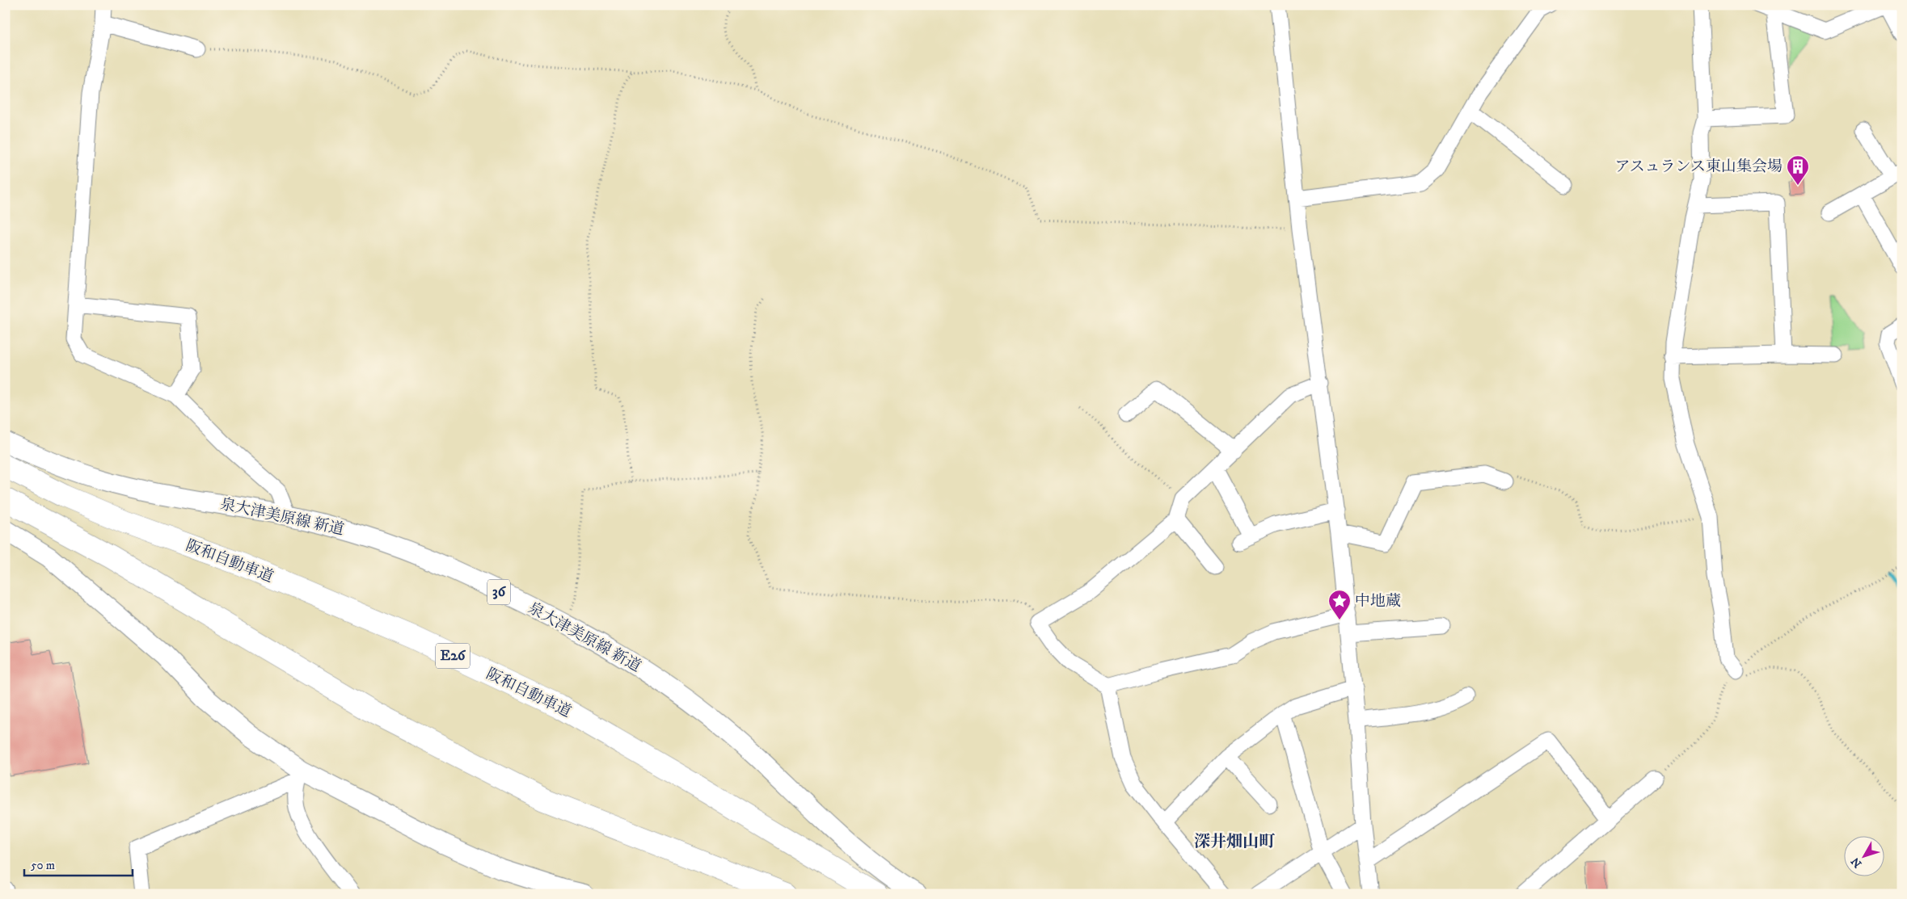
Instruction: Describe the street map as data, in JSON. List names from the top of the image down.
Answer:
{
  "streets": {
    "highway": ["阪和自動車道", "E26"],
    "main road": ["泉大津美原線 新道", "36"]
  },
  "districts": ["深井畑山町"],
  "places": {
    "building": ["アスュランス東山集会場"],
    "place": ["中地蔵"]
  },
  "scale_bar": "50 m",
  "north": "bottom left"
}
